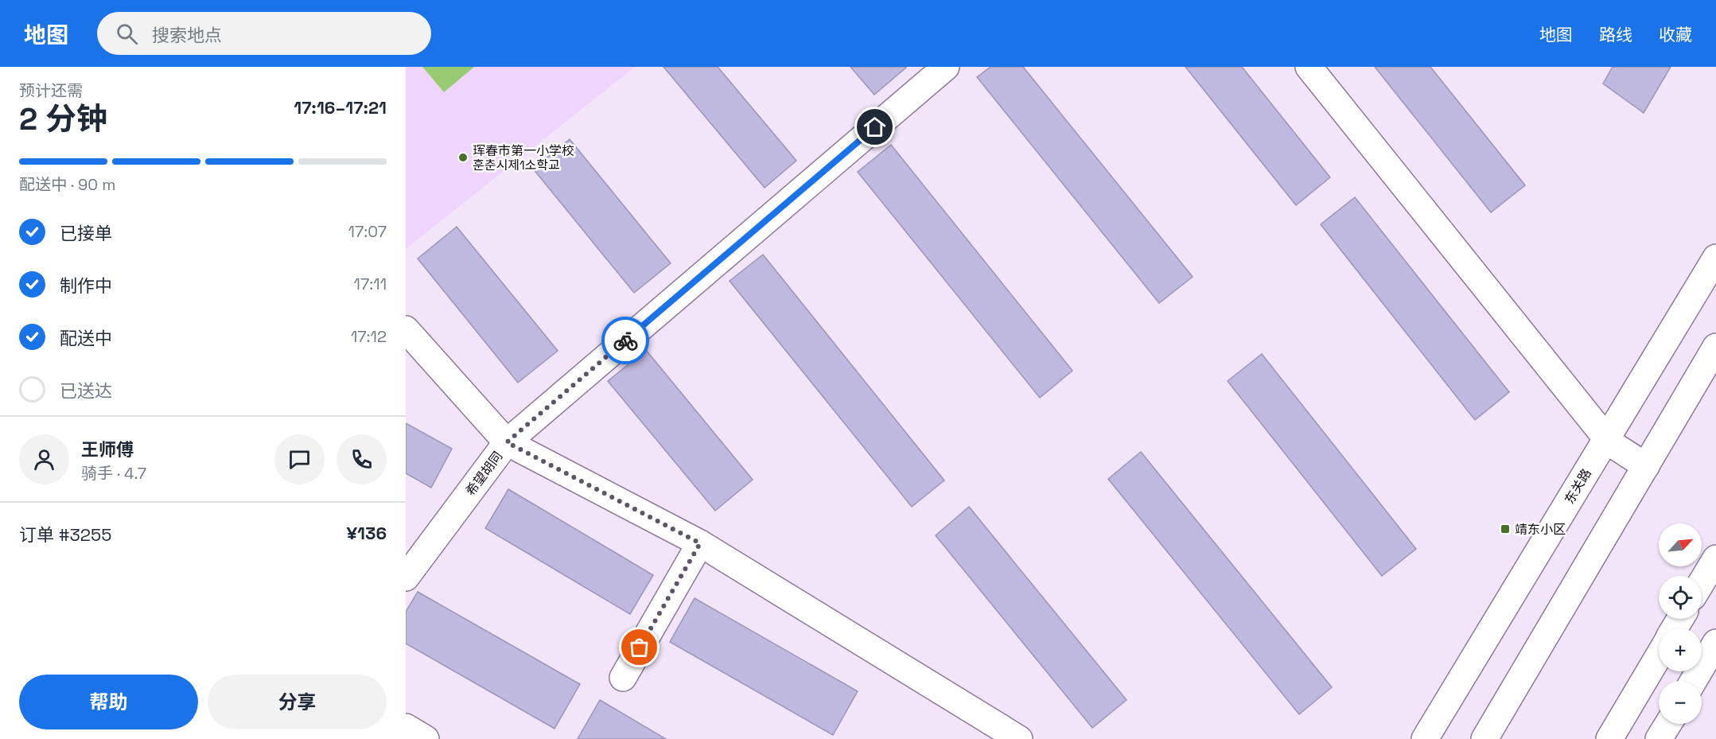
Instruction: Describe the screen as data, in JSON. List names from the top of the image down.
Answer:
{
  "streets": {
    "street": ["希望胡同", "东关路"]
  },
  "places": {
    "other": ["珲春市第一小学校 훈춘시제1소학교"],
    "transit": ["靖东小区"]
  },
  "north": "top right",
  "page": {
    "header": "地图",
    "search": "搜索地点",
    "nav": ["地图", "路线", "收藏"],
    "heading": ["2 分钟", "预计还需", "17:16–17:21"],
    "panel": [
      "王师傅",
      "骑手 · 4.7",
      "订单 #3255",
      "¥136"
    ],
    "bar": "配送中 · 90 m",
    "list": [
      ["已接单", "17:07"],
      ["制作中", "17:11"],
      ["配送中", "17:12"],
      "已送达"
    ],
    "map_buttons": ["+", "−"],
    "buttons": ["帮助", "分享"]
  }
}
